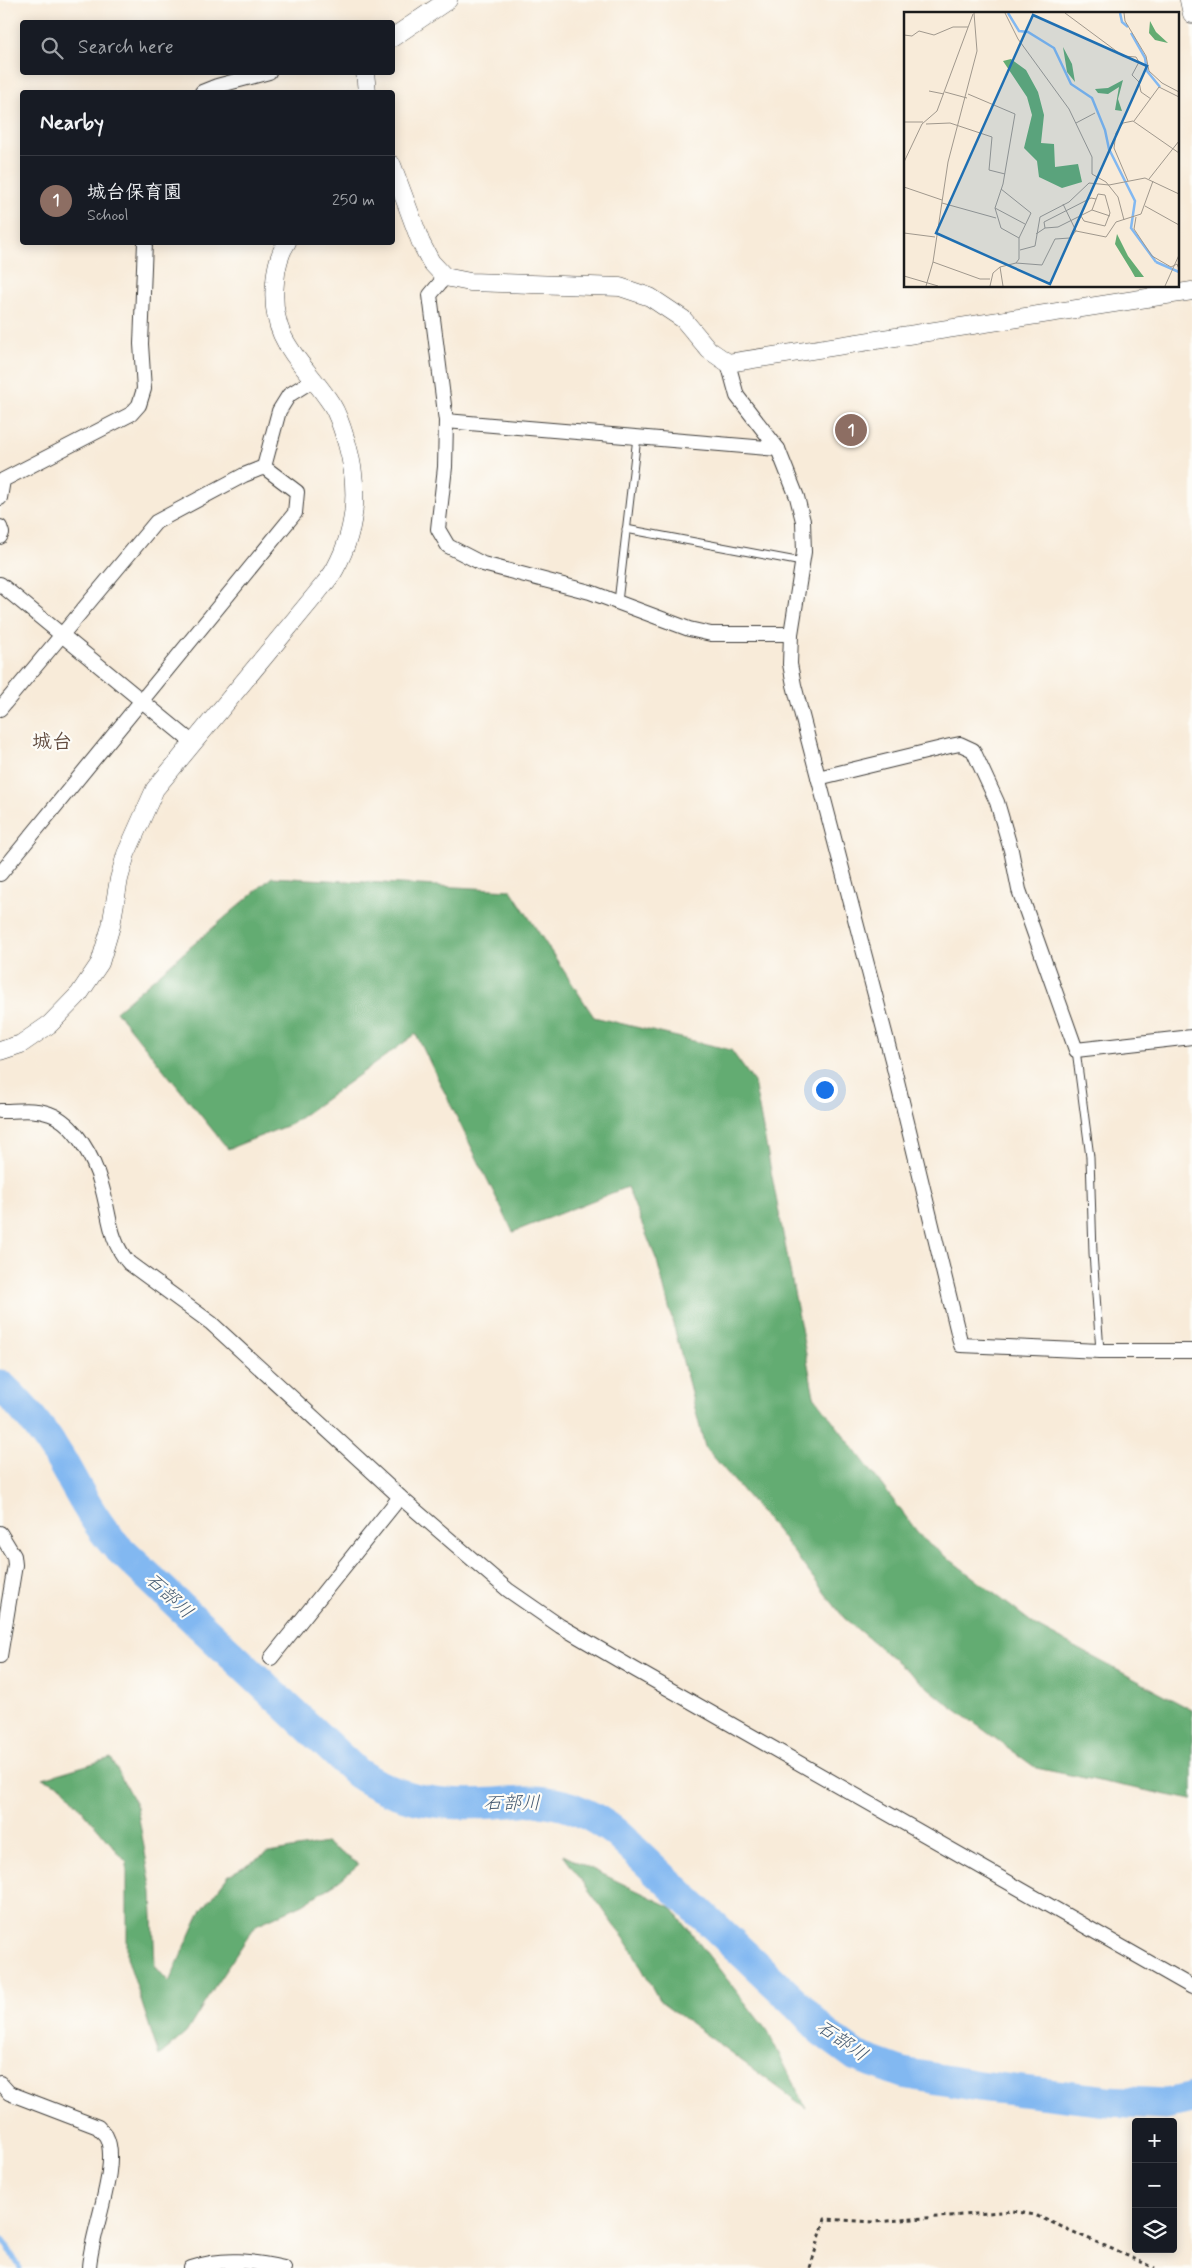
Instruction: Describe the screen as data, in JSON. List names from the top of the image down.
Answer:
{
  "districts": ["城台"],
  "water": ["石部川"],
  "page": {
    "search": "Search here",
    "heading": "Nearby",
    "list": [
      {
        "mark": "1",
        "name": "城台保育園",
        "note": "School",
        "value": "250 m"
      }
    ],
    "pins": "1",
    "map_buttons": ["+", "−"]
  }
}
